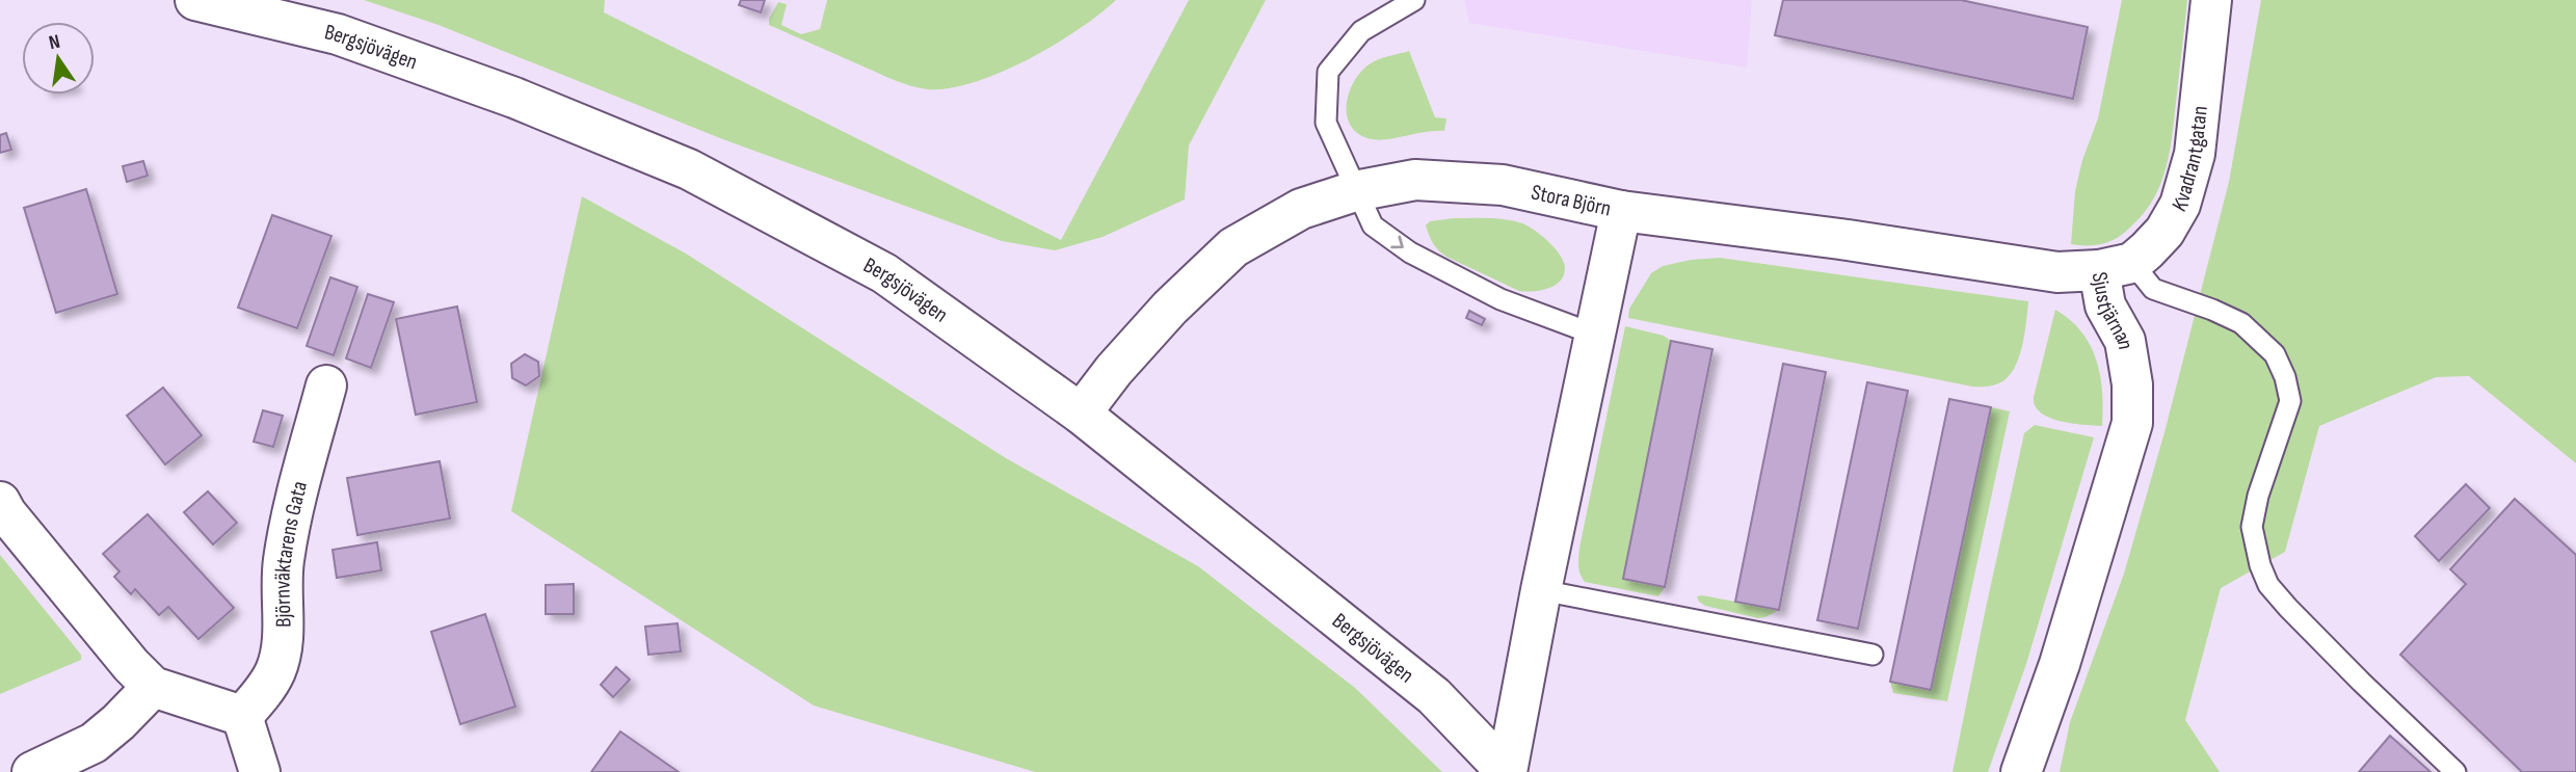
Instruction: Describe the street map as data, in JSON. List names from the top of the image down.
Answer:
{
  "streets": {
    "street": [
      "Bergsjövägen",
      "Kvadrantgatan",
      "Stora Björn",
      "Sjustjärnan",
      "Björnväktarens Gata"
    ]
  },
  "crossings": [
    ["Bergsjövägen", "Stora Björn"],
    ["Kvadrantgatan", "Sjustjärnan"],
    ["Stora Björn", "Sjustjärnan"]
  ],
  "north": "top"
}
